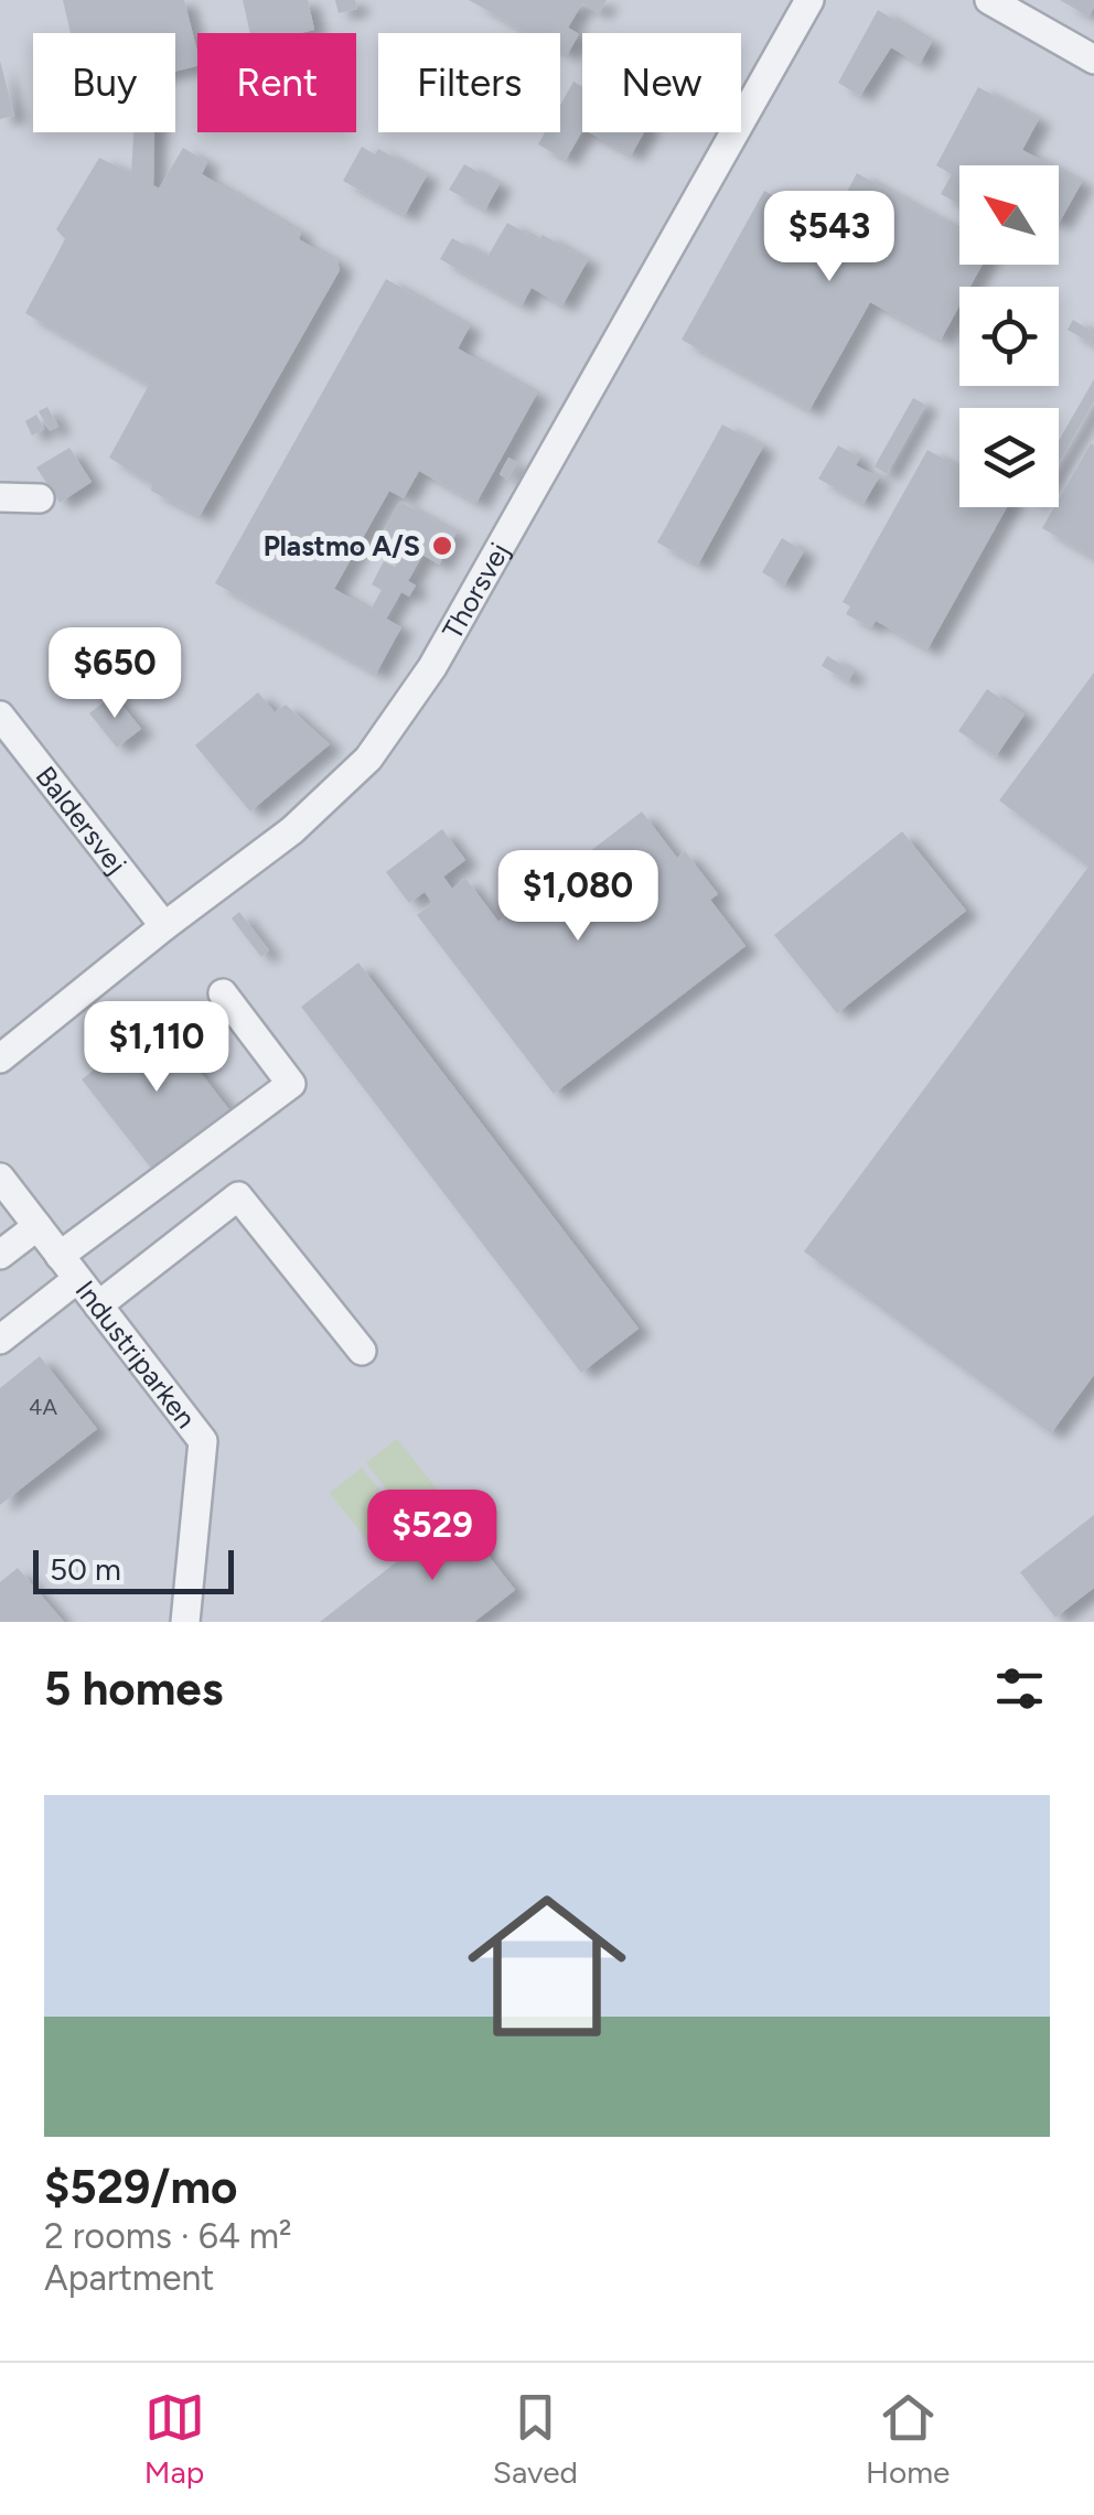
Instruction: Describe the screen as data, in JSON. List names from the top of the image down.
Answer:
{
  "streets": {
    "street": ["Thorsvej", "Baldersvej", "Industriparken"]
  },
  "crossings": [
    ["Thorsvej", "Baldersvej"]
  ],
  "places": ["Plastmo A/S"],
  "house_numbers": ["4A"],
  "scale_bar": "50 m",
  "north": "top left",
  "page": {
    "chip": [
      "Buy",
      "Rent",
      "Filters",
      "New"
    ],
    "price": [
      "$543",
      "$650",
      "$1,080",
      "$1,110",
      "$529"
    ],
    "scale": "50 m",
    "heading": "5 homes",
    "list": [
      {
        "name": "$529/mo",
        "note": "2 rooms · 64 m² · Apartment"
      }
    ],
    "tabs": ["Map", "Saved", "Home"]
  }
}
